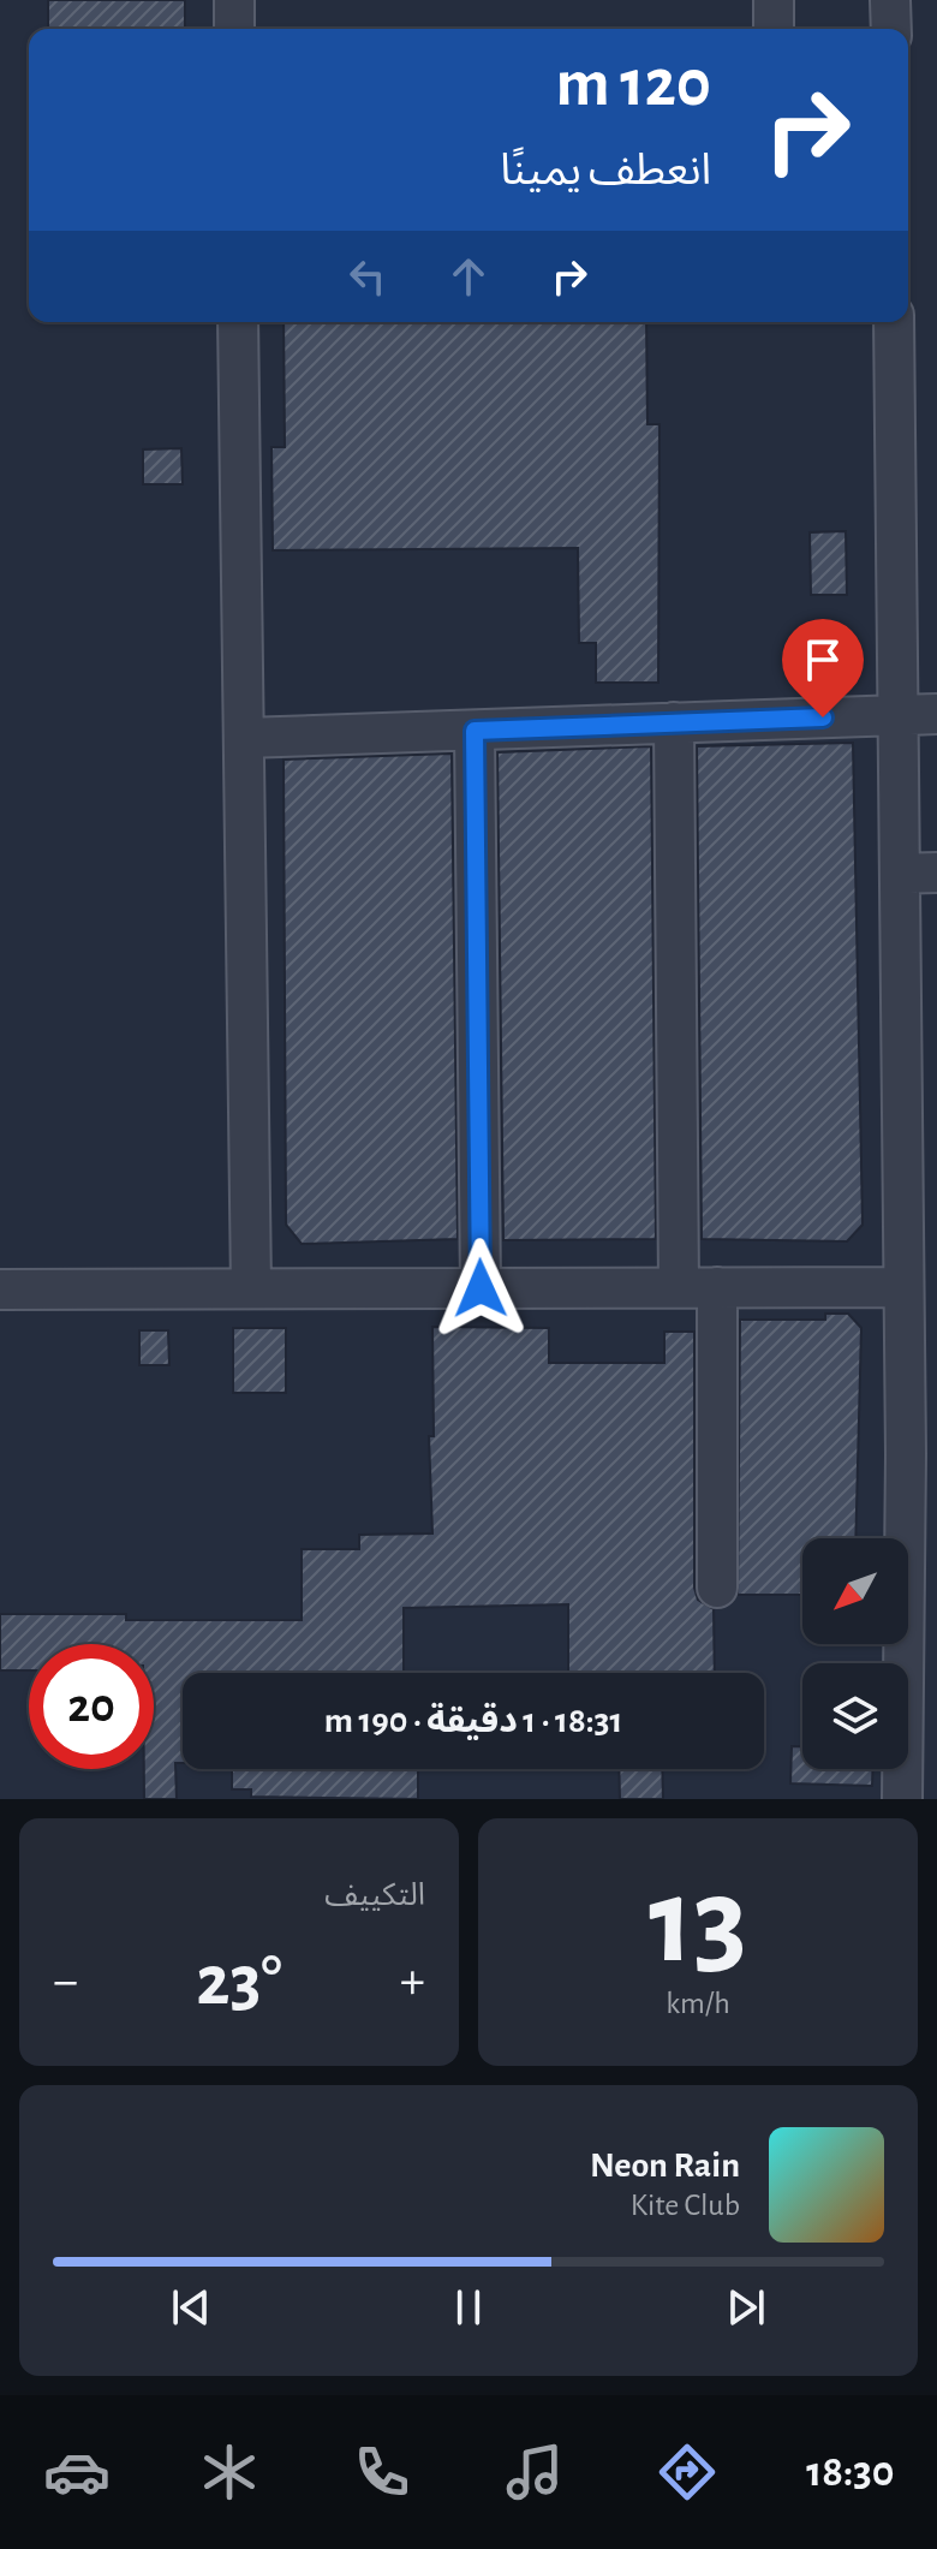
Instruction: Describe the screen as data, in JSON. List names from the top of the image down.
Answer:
{
  "north": "bottom left",
  "page": {
    "turn": ["120 m", "انعطف يمينًا"],
    "limit": "20",
    "trip": "18:31 · 1 دقيقة · 190 m",
    "tile": [
      ["13", "km/h"],
      "التكييف"
    ],
    "heat": ["−", "23°", "+"],
    "song": ["Neon Rain", "Kite Club"],
    "tabs": "18:30"
  }
}
